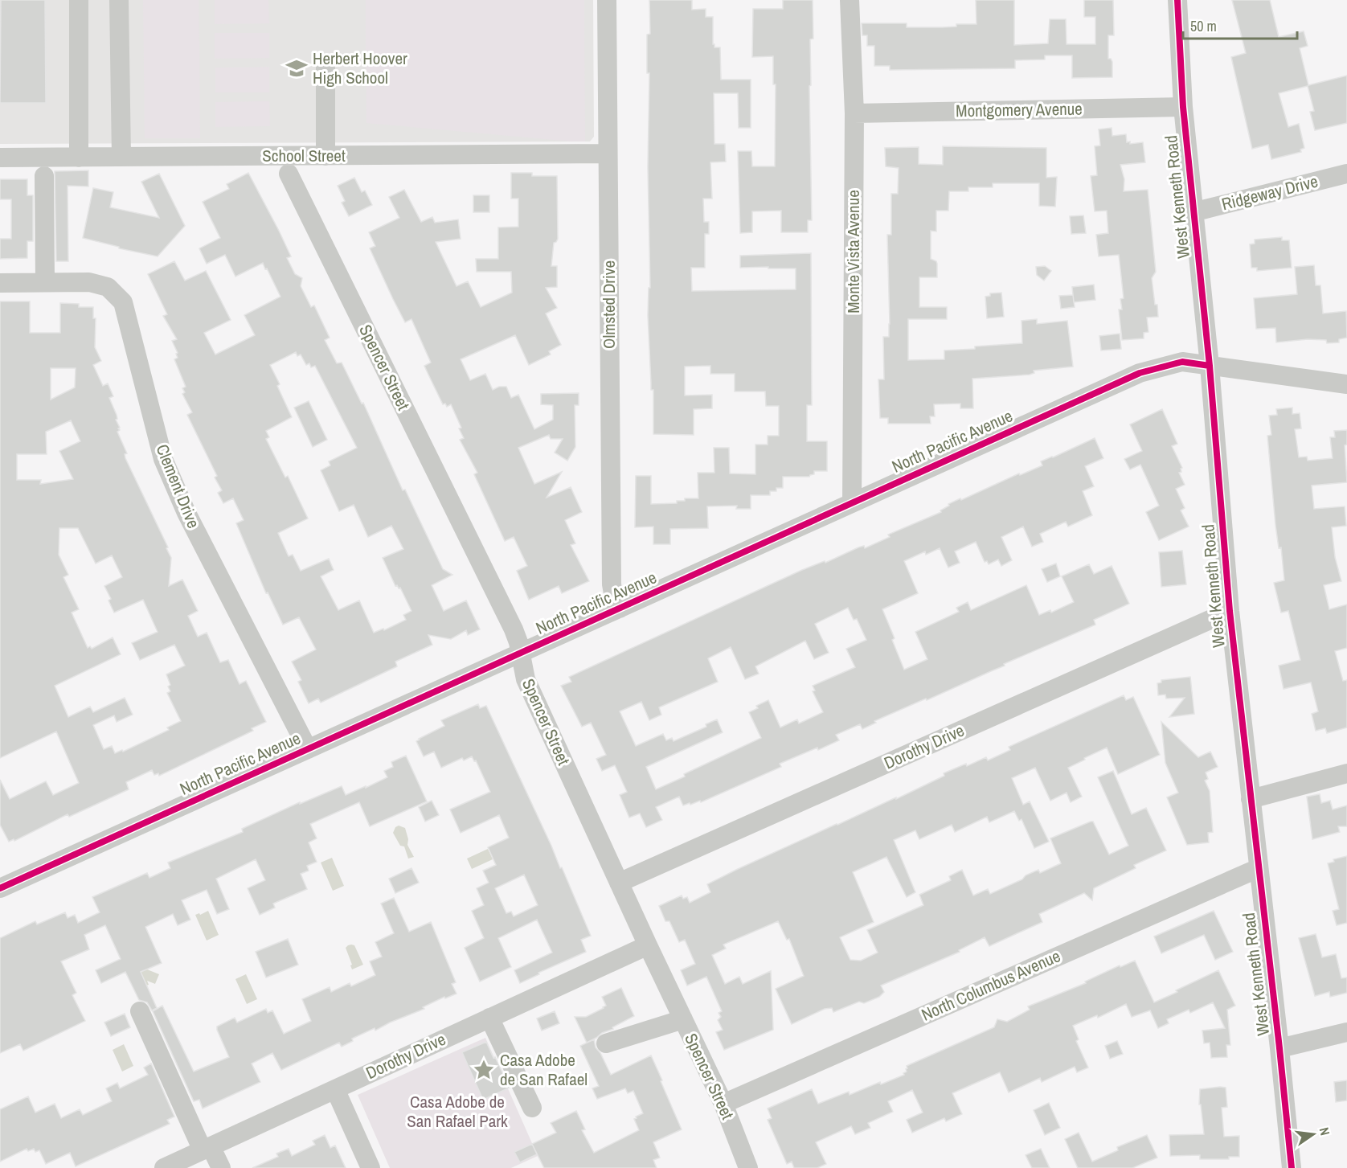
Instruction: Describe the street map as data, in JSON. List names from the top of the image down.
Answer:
{
  "streets": {
    "street": [
      "Montgomery Avenue",
      "School Street",
      "Ridgeway Drive",
      "West Kenneth Road",
      "Monte Vista Avenue",
      "Olmsted Drive",
      "Spencer Street",
      "North Pacific Avenue",
      "Clement Drive",
      "Dorothy Drive",
      "North Columbus Avenue"
    ]
  },
  "crossings": [
    ["Montgomery Avenue", "West Kenneth Road"],
    ["Montgomery Avenue", "Monte Vista Avenue"],
    ["School Street", "Olmsted Drive"],
    ["Ridgeway Drive", "West Kenneth Road"],
    ["West Kenneth Road", "North Pacific Avenue"],
    ["West Kenneth Road", "Dorothy Drive"],
    ["West Kenneth Road", "North Columbus Avenue"],
    ["Monte Vista Avenue", "North Pacific Avenue"],
    ["Olmsted Drive", "North Pacific Avenue"],
    ["Spencer Street", "North Pacific Avenue"],
    ["Spencer Street", "Dorothy Drive"],
    ["Spencer Street", "North Columbus Avenue"],
    ["North Pacific Avenue", "Clement Drive"]
  ],
  "parks": ["Casa Adobe de San Rafael Park"],
  "places": {
    "school or university": ["Herbert Hoover High School"],
    "place": ["Casa Adobe de San Rafael"]
  },
  "scale_bar": "50 m",
  "north": "right"
}
